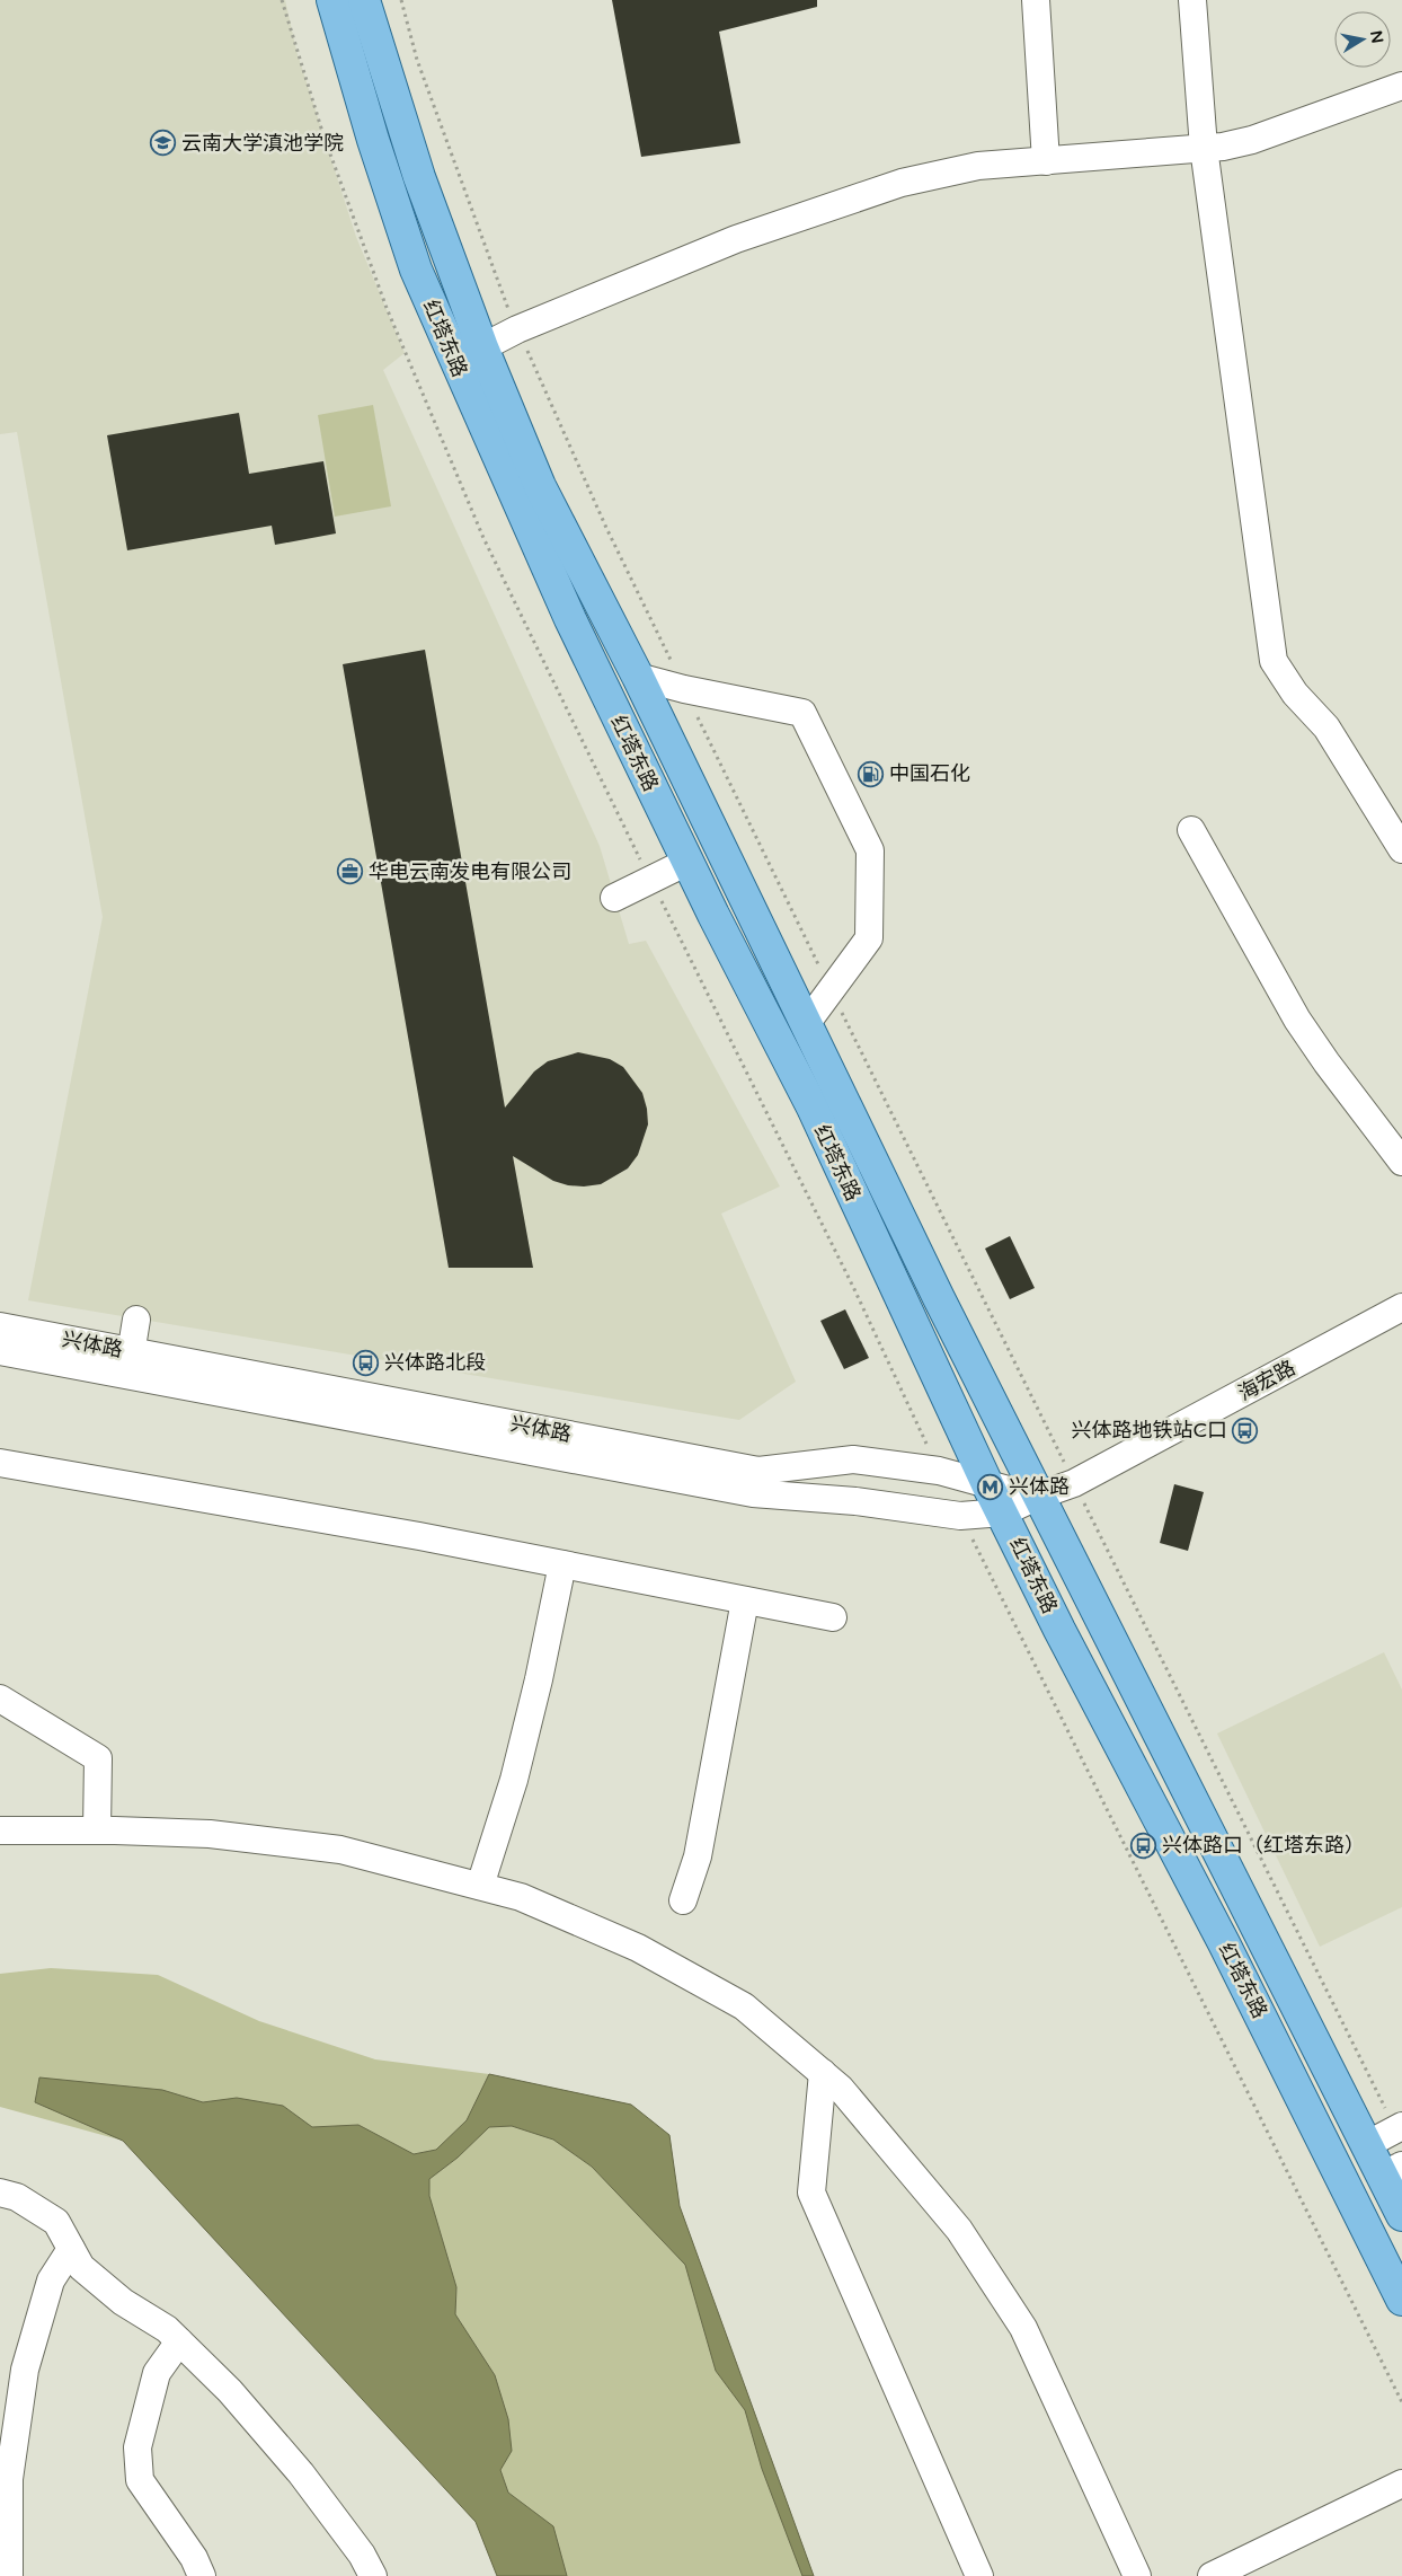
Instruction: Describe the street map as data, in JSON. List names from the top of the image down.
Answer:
{
  "streets": {
    "main road": ["红塔东路"],
    "street": ["兴体路", "海宏路"]
  },
  "crossings": [
    ["红塔东路", "兴体路"],
    ["红塔东路", "海宏路"],
    ["兴体路", "海宏路"]
  ],
  "places": {
    "school or university": ["云南大学滇池学院"],
    "fuel station": ["中国石化"],
    "office": ["华电云南发电有限公司"],
    "bus stop": ["兴体路北段", "兴体路地铁站C口", "兴体路口（红塔东路）"],
    "metro station": ["兴体路"]
  },
  "north": "right"
}
